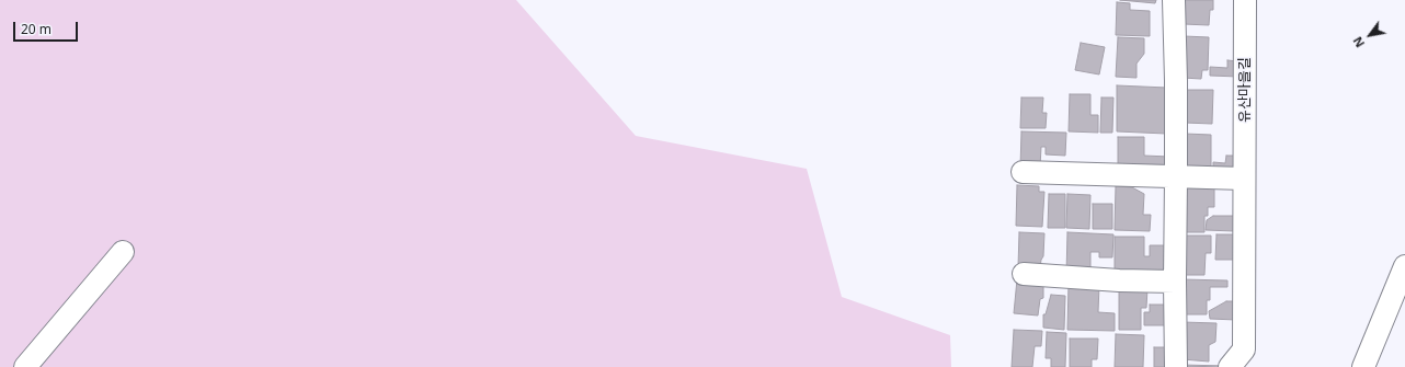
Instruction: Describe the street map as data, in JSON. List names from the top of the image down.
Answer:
{
  "streets": {
    "street": ["유산마을길"]
  },
  "scale_bar": "20 m",
  "north": "bottom left"
}
